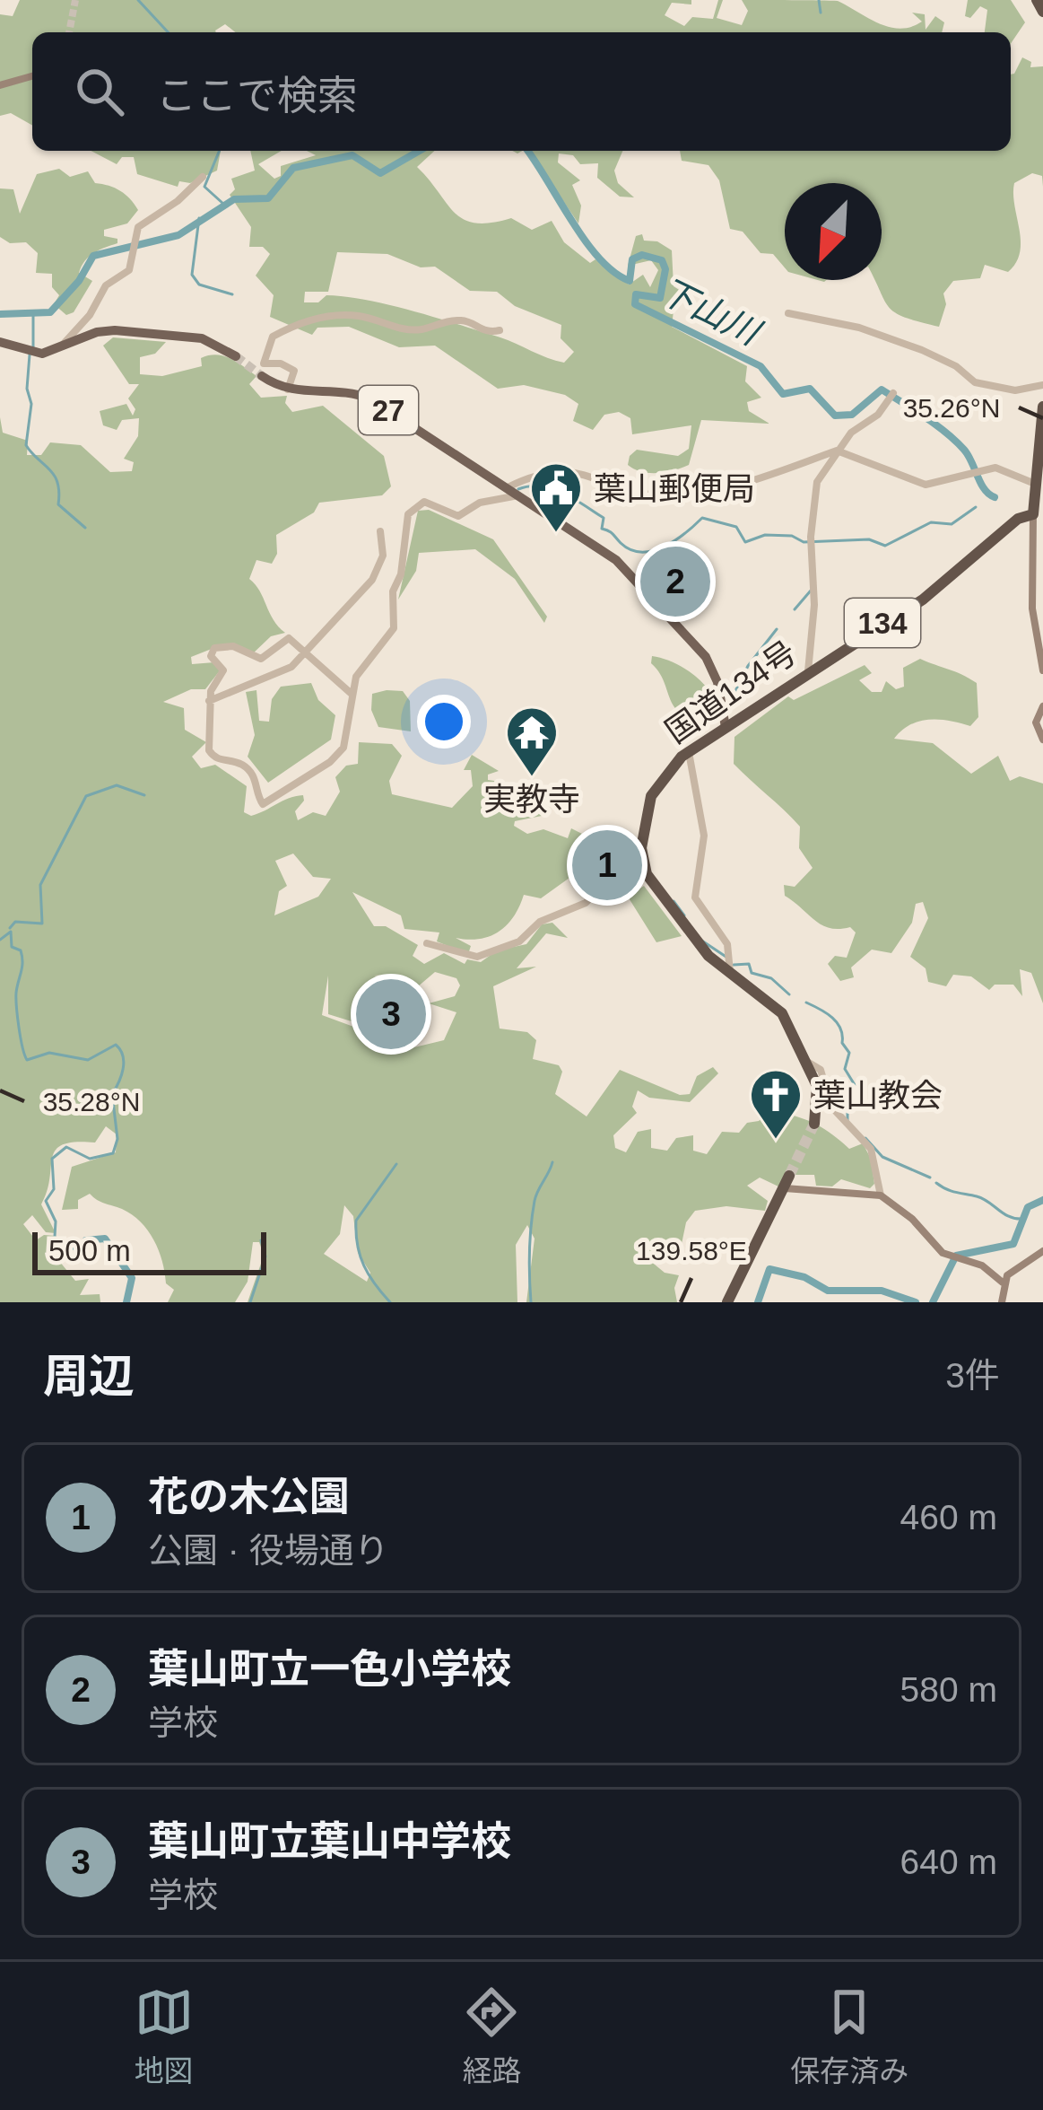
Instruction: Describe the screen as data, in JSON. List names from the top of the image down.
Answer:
{
  "streets": {
    "highway": ["134", "国道134号"],
    "main road": ["27"]
  },
  "crossings": [
    ["27", "国道134号"]
  ],
  "water": ["下山川"],
  "places": {
    "public building": ["葉山郵便局"],
    "temple": ["実教寺"],
    "church": ["葉山教会"]
  },
  "scale_bar": "500 m",
  "north": "bottom left",
  "page": {
    "search": "ここで検索",
    "pins": ["2", "1", "3"],
    "scale": "500 m",
    "heading": ["周辺", "3件"],
    "list": [
      {
        "mark": "1",
        "name": "花の木公園",
        "note": "公園 · 役場通り",
        "value": "460 m"
      },
      {
        "mark": "2",
        "name": "葉山町立一色小学校",
        "note": "学校",
        "value": "580 m"
      },
      {
        "mark": "3",
        "name": "葉山町立葉山中学校",
        "note": "学校",
        "value": "640 m"
      }
    ],
    "nav": ["地図", "経路", "保存済み"]
  },
  "coordinates": ["35.26°N", "35.28°N", "139.58°E"]
}
